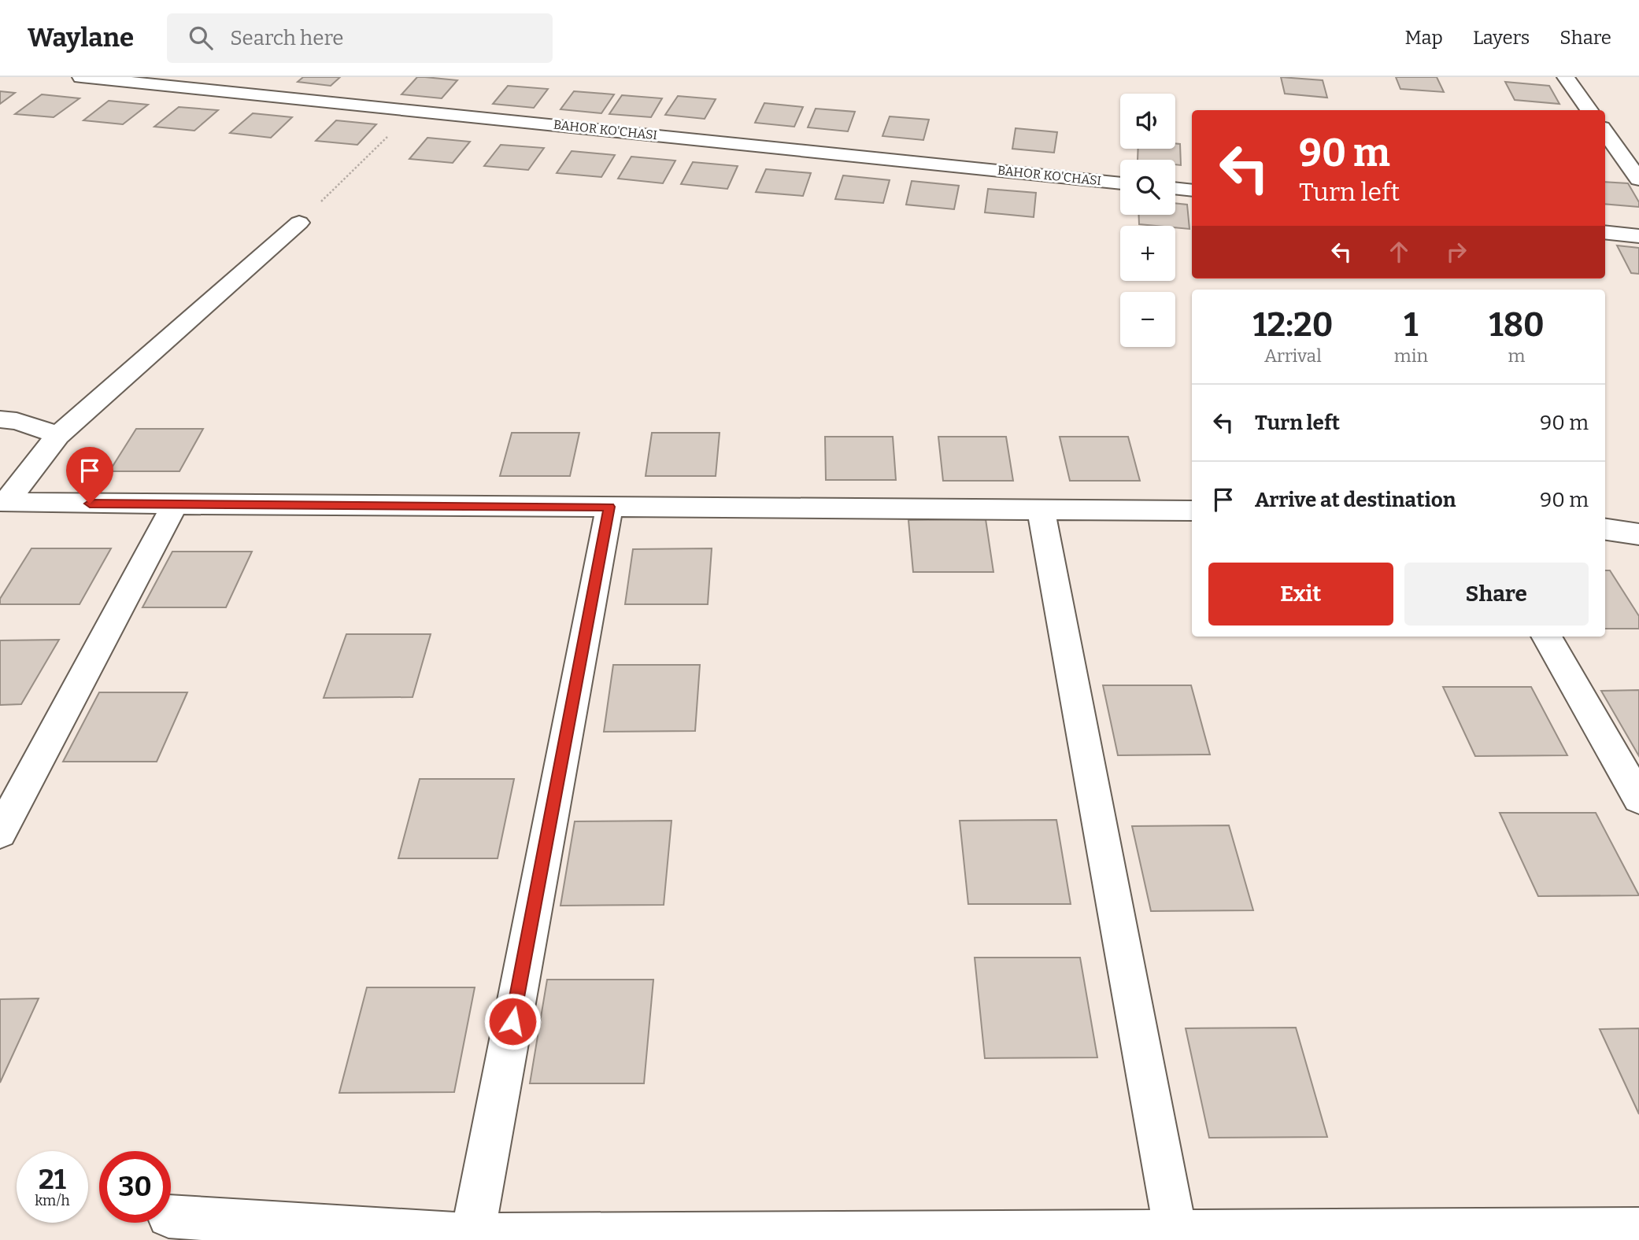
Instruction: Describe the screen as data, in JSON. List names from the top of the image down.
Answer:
{
  "streets": {
    "street": ["BAHOR KO'CHASI"]
  },
  "page": {
    "header": "Waylane",
    "search": "Search here",
    "nav": ["Map", "Layers", "Share"],
    "map_buttons": ["+", "−"],
    "turn": ["90 m", "Turn left"],
    "eta": [
      "12:20",
      "Arrival",
      "1",
      "min",
      "180",
      "m"
    ],
    "list": [
      {
        "name": "Turn left",
        "value": "90 m"
      },
      {
        "name": "Arrive at destination",
        "value": "90 m"
      }
    ],
    "buttons": ["Exit", "Share"],
    "speed": "21 km/h",
    "limit": "30"
  }
}
